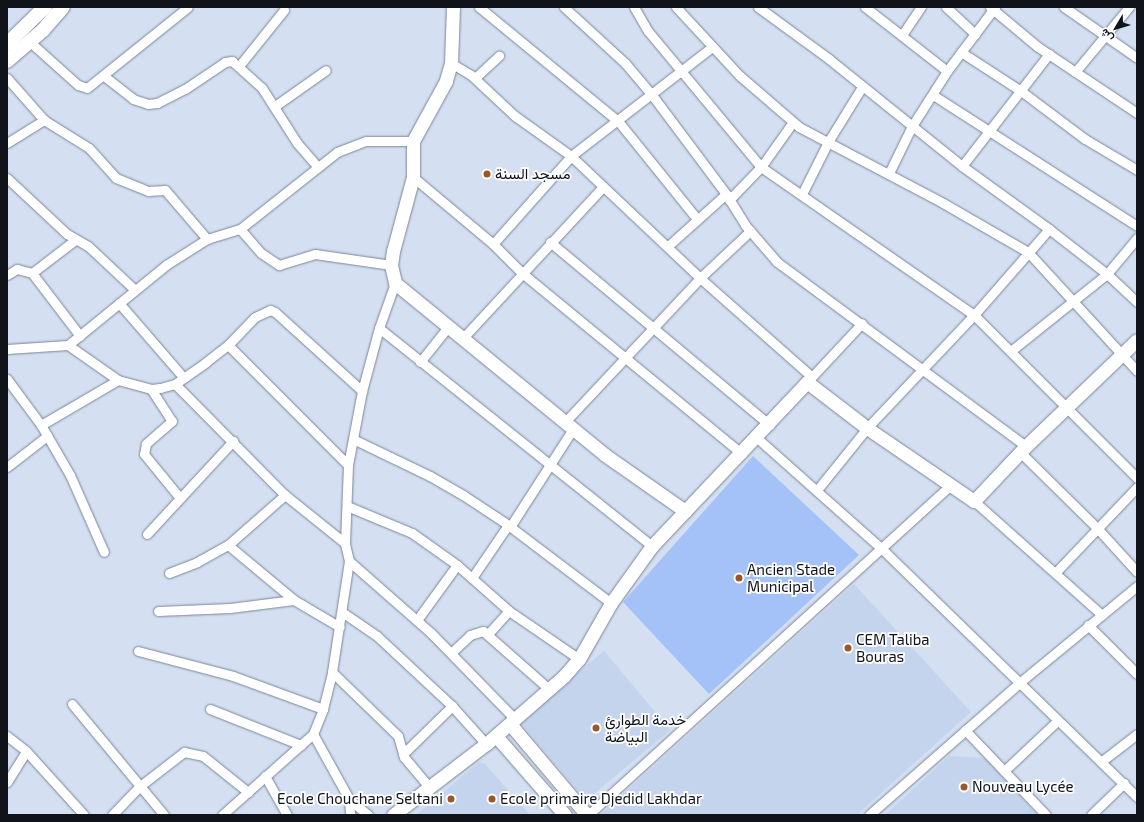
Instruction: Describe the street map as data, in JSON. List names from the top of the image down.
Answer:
{
  "places": [
    "مسجد السنة",
    "Ancien Stade Municipal",
    "CEM Taliba Bouras",
    "خدمة الطوارئ البياضة",
    "Nouveau Lycée",
    "Ecole Chouchane Seltani",
    "Ecole primaire Djedid Lakhdar"
  ],
  "north": "bottom left"
}
